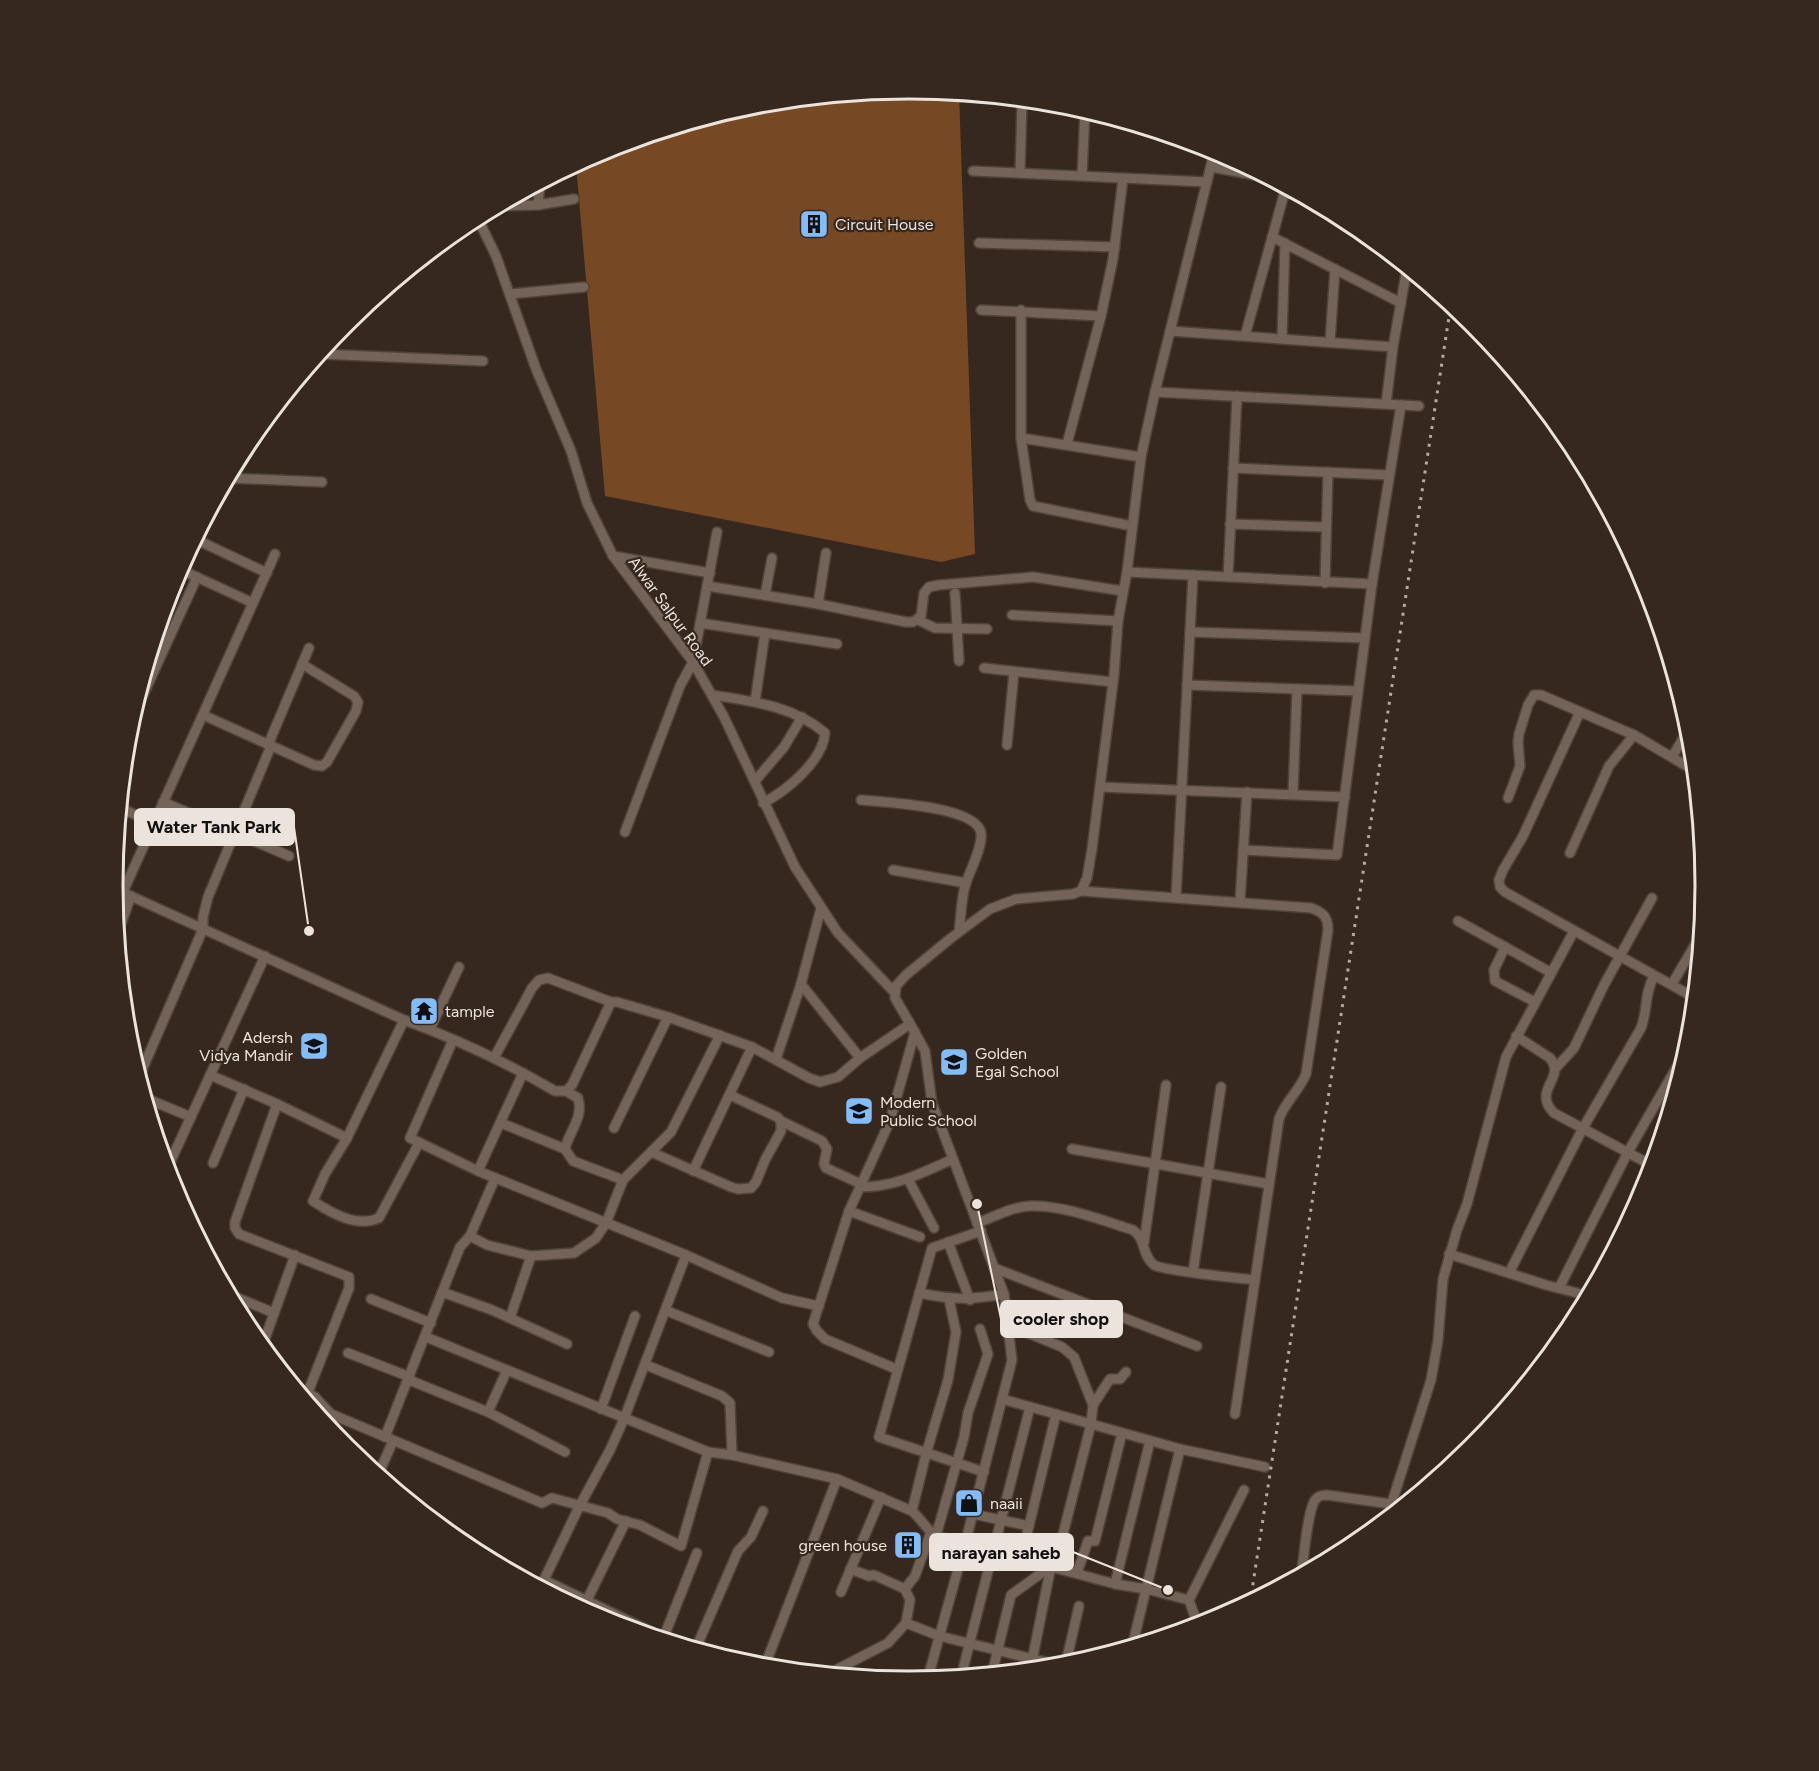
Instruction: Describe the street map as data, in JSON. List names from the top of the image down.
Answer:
{
  "streets": {
    "street": ["Alwar Salpur Road"]
  },
  "places": {
    "building": ["Circuit House", "green house"],
    "other": ["Water Tank Park", "cooler shop", "narayan saheb"],
    "temple": ["tample"],
    "school or university": ["Adersh Vidya Mandir", "Golden Egal School", "Modern Public School"],
    "shop": ["naaii"]
  }
}
